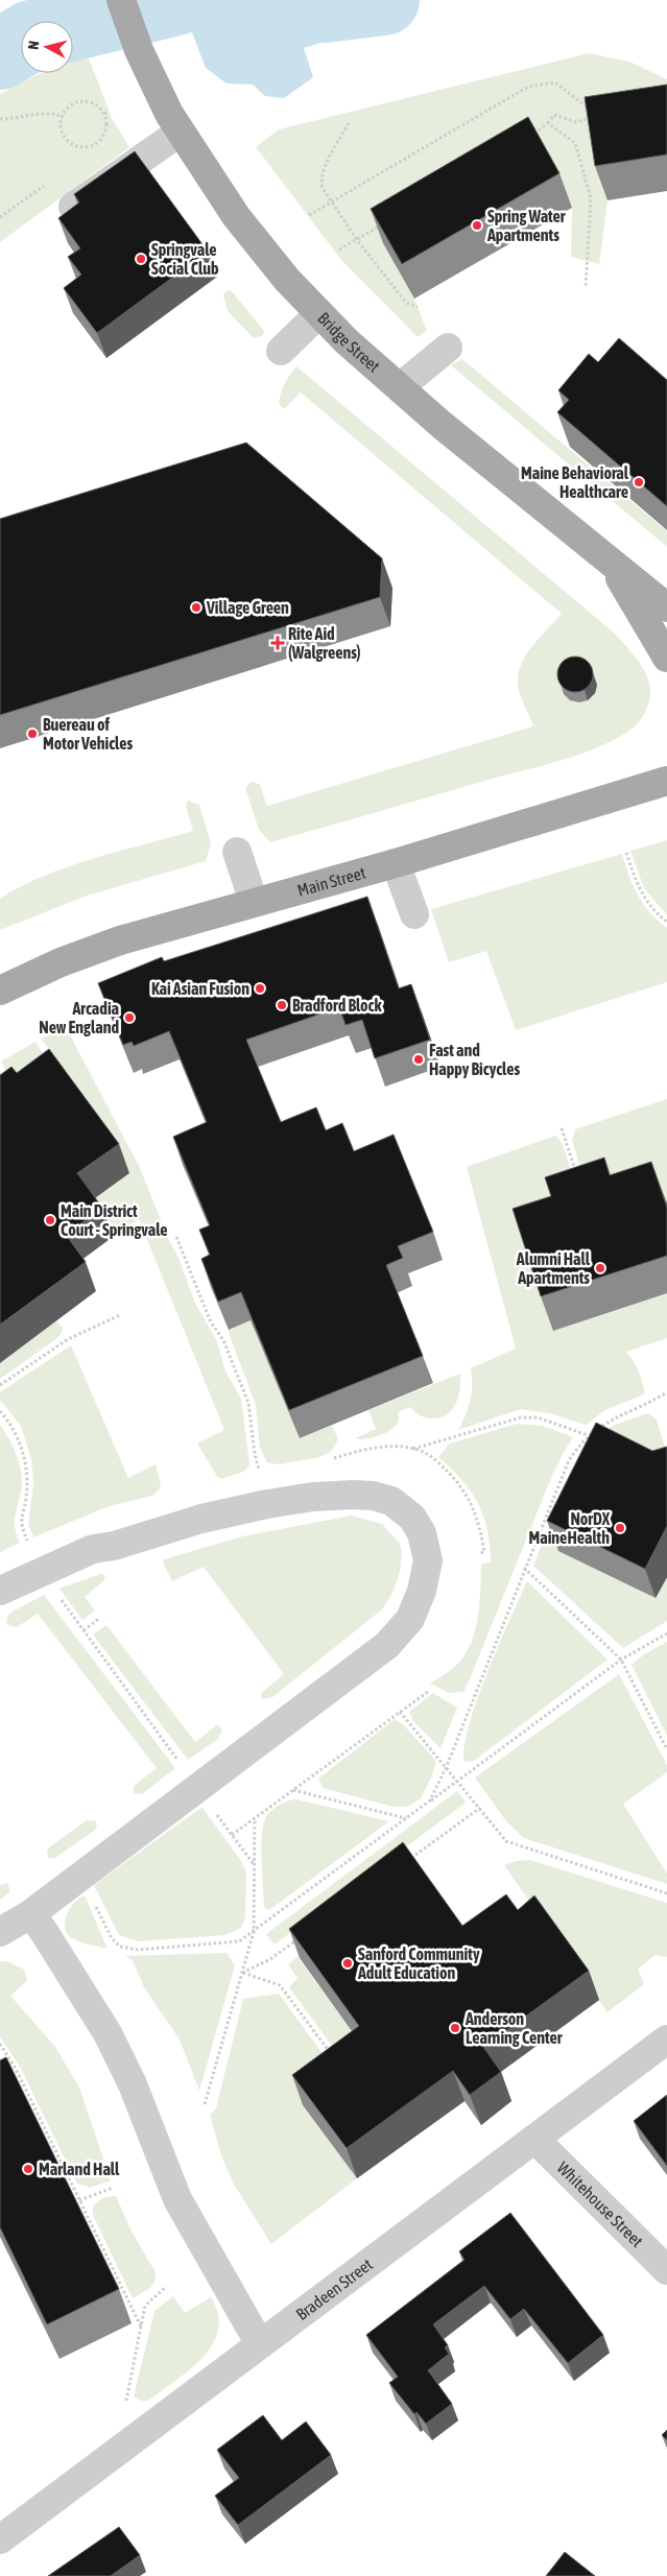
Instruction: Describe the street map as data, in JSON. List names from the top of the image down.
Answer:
{
  "streets": {
    "main road": ["Bridge Street", "Main Street"],
    "street": ["Whitehouse Street", "Bradeen Street"]
  },
  "crossings": [
    ["Whitehouse Street", "Bradeen Street"]
  ],
  "places": {
    "other": [
      "Spring Water Apartments",
      "Springvale Social Club",
      "Maine Behavioral Healthcare",
      "Village Green",
      "Buereau of Motor Vehicles",
      "Kai Asian Fusion",
      "Bradford Block",
      "Arcadia New England",
      "Fast and Happy Bicycles",
      "Main District Court - Springvale",
      "Alumni Hall Apartments",
      "NorDX MaineHealth",
      "Sanford Community Adult Education",
      "Anderson Learning Center",
      "Marland Hall"
    ],
    "health": ["Rite Aid (Walgreens)"]
  },
  "north": "left"
}
